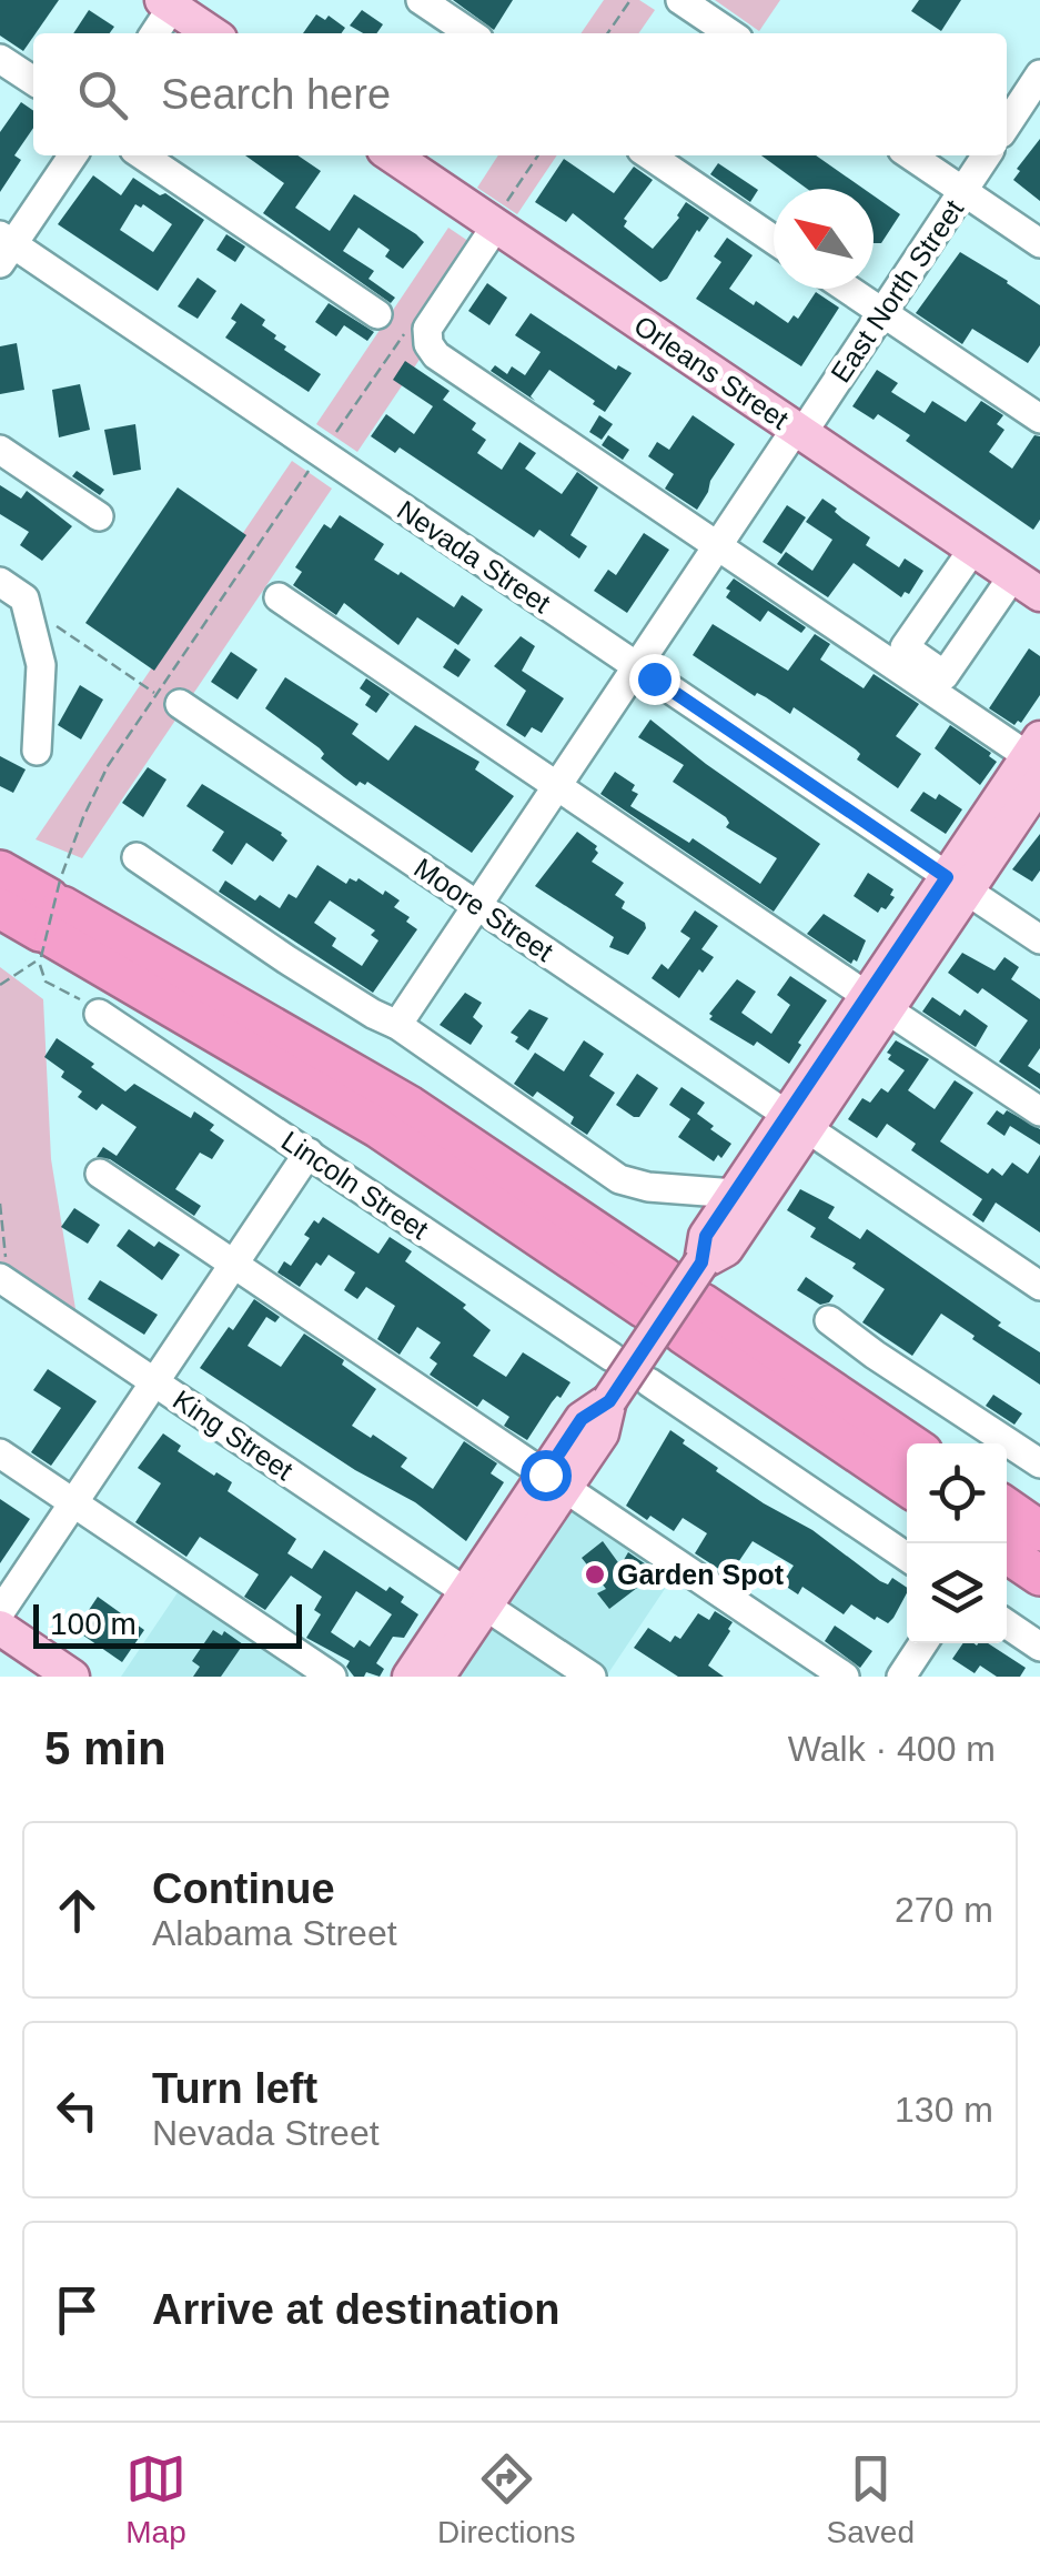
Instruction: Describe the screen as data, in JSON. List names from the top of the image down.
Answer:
{
  "streets": {
    "main road": ["Orleans Street"],
    "street": [
      "East North Street",
      "Nevada Street",
      "Moore Street",
      "Lincoln Street",
      "King Street"
    ]
  },
  "crossings": [
    ["East North Street", "Orleans Street"],
    ["East North Street", "Nevada Street"],
    ["East North Street", "Moore Street"]
  ],
  "places": ["Garden Spot"],
  "scale_bar": "100 m",
  "north": "top left",
  "page": {
    "search": "Search here",
    "scale": "100 m",
    "heading": ["5 min", "Walk · 400 m"],
    "list": [
      ["Continue", "Alabama Street", "270 m"],
      ["Turn left", "Nevada Street", "130 m"],
      "Arrive at destination"
    ],
    "nav": ["Map", "Directions", "Saved"]
  }
}
